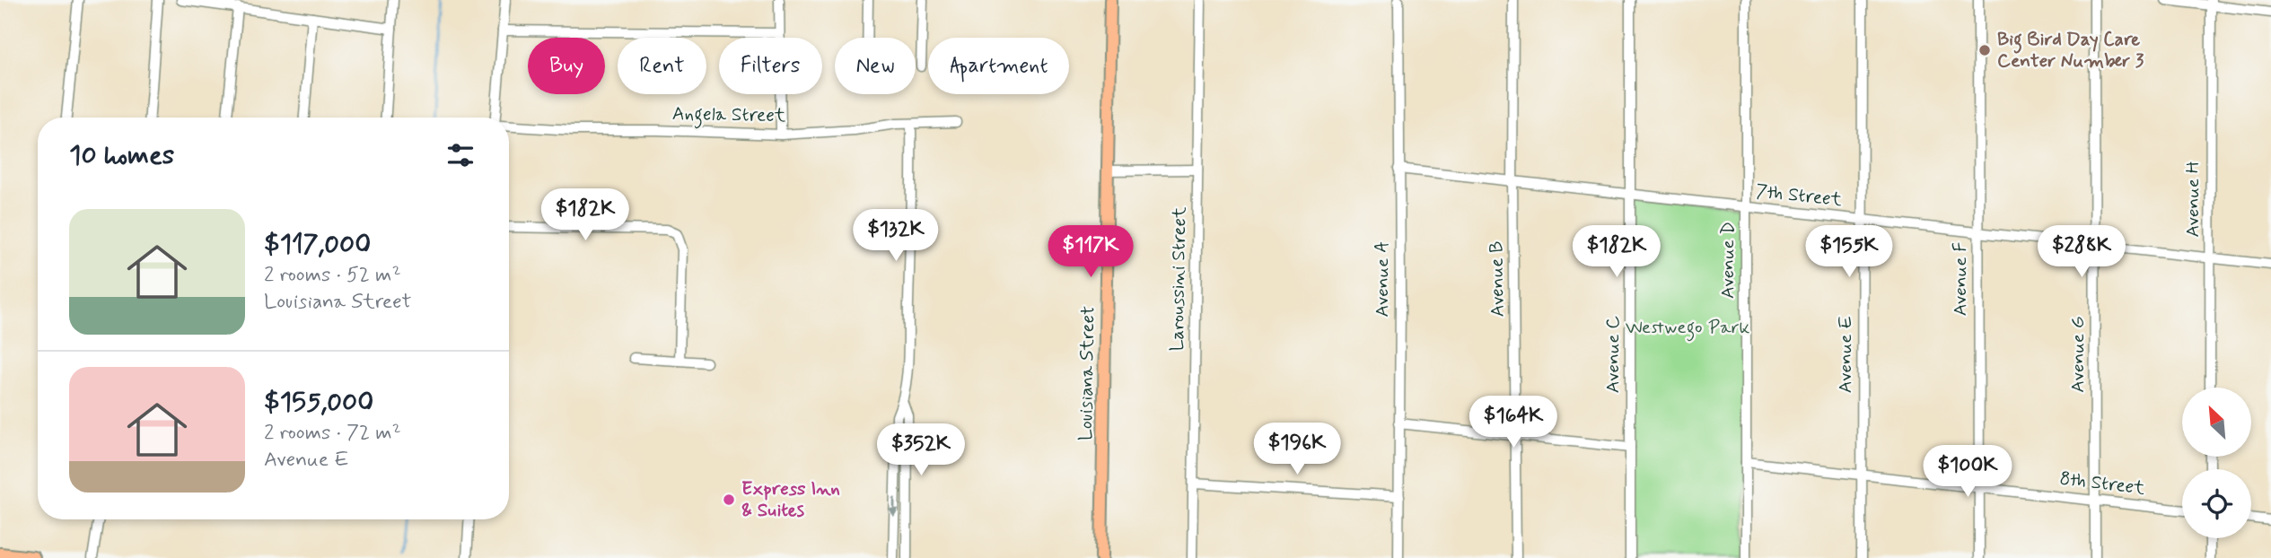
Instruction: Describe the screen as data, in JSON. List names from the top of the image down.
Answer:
{
  "streets": {
    "main road": ["Louisiana Street"],
    "street": [
      "Angela Street",
      "7th Street",
      "Avenue H",
      "Avenue D",
      "Laroussini Street",
      "Avenue A",
      "Avenue B",
      "Avenue F",
      "Avenue C",
      "Avenue E",
      "Avenue G",
      "8th Street"
    ]
  },
  "crossings": [
    ["7th Street", "Avenue H"],
    ["7th Street", "Avenue D"],
    ["7th Street", "Avenue A"],
    ["7th Street", "Avenue B"],
    ["7th Street", "Avenue F"],
    ["7th Street", "Avenue C"],
    ["7th Street", "Avenue E"],
    ["7th Street", "Avenue G"],
    ["Avenue D", "8th Street"],
    ["Avenue F", "8th Street"],
    ["Avenue E", "8th Street"],
    ["Avenue G", "8th Street"]
  ],
  "parks": ["Westwego Park"],
  "places": ["Big Bird Day Care Center Number 3", "Express Inn & Suites"],
  "north": "top left",
  "page": {
    "chip": [
      "Buy",
      "Rent",
      "Filters",
      "New",
      "Apartment"
    ],
    "heading": "10 homes",
    "price": [
      "$182K",
      "$132K",
      "$117K",
      "$182K",
      "$155K",
      "$288K",
      "$164K",
      "$196K",
      "$352K",
      "$100K"
    ],
    "list": [
      {
        "name": "$117,000",
        "note": "2 rooms · 52 m² · Louisiana Street"
      },
      {
        "name": "$155,000",
        "note": "2 rooms · 72 m² · Avenue E"
      }
    ]
  }
}
